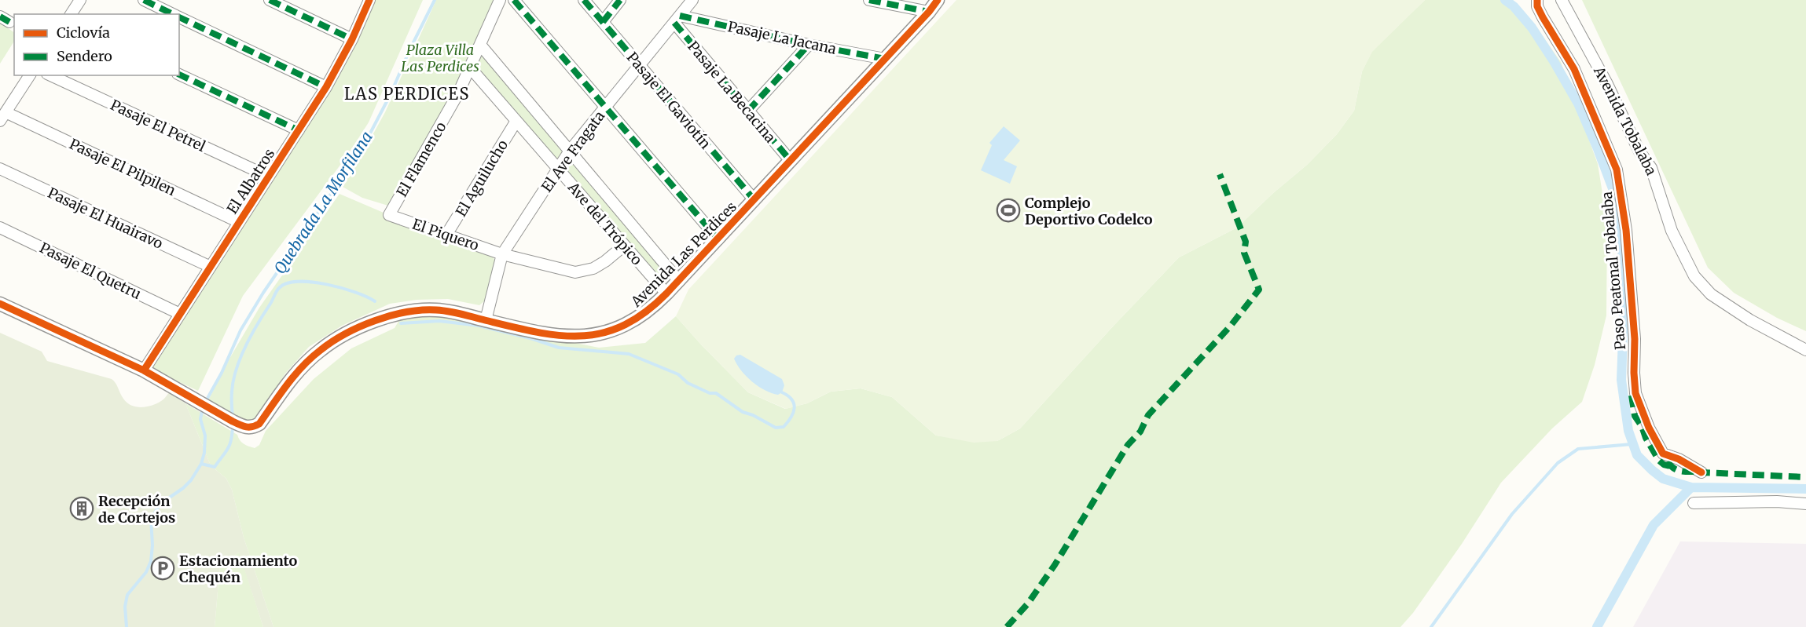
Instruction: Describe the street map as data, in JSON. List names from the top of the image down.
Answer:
{
  "streets": {
    "street": [
      "Pasaje La Jacana",
      "Pasaje La Becacina",
      "Pasaje El Gaviotín",
      "Avenida Tobalaba",
      "Pasaje El Petrel",
      "El Ave Fragata",
      "El Flamenco",
      "Pasaje El Pilpilen",
      "El Aguilucho",
      "El Albatros",
      "Pasaje El Huairavo",
      "Ave del Trópico",
      "El Piquero",
      "Avenida Las Perdices",
      "Pasaje El Quetru",
      "Paso Peatonal Tobalaba"
    ]
  },
  "crossings": [
    ["Pasaje La Jacana", "Pasaje La Becacina"],
    ["Pasaje La Jacana", "El Ave Fragata"],
    ["Pasaje La Jacana", "Avenida Las Perdices"],
    ["Pasaje La Becacina", "El Ave Fragata"],
    ["Pasaje La Becacina", "Avenida Las Perdices"],
    ["Pasaje El Gaviotín", "El Ave Fragata"],
    ["Pasaje El Gaviotín", "Avenida Las Perdices"],
    ["Pasaje El Petrel", "El Albatros"],
    ["El Ave Fragata", "Ave del Trópico"],
    ["El Ave Fragata", "El Piquero"],
    ["El Ave Fragata", "Avenida Las Perdices"],
    ["El Flamenco", "Ave del Trópico"],
    ["El Flamenco", "El Piquero"],
    ["Pasaje El Pilpilen", "El Albatros"],
    ["El Aguilucho", "Ave del Trópico"],
    ["El Aguilucho", "El Piquero"],
    ["El Albatros", "Pasaje El Huairavo"],
    ["El Albatros", "Avenida Las Perdices"],
    ["El Albatros", "Pasaje El Quetru"],
    ["Ave del Trópico", "El Piquero"],
    ["Ave del Trópico", "Avenida Las Perdices"]
  ],
  "districts": ["LAS PERDICES"],
  "water": ["Quebrada La Morfilana"],
  "parks": ["Plaza Villa Las Perdices"],
  "places": {
    "sports": ["Complejo Deportivo Codelco"],
    "building": ["Recepción de Cortejos"],
    "parking": ["Estacionamiento Chequén"]
  },
  "legend": ["Ciclovía", "Sendero"]
}
